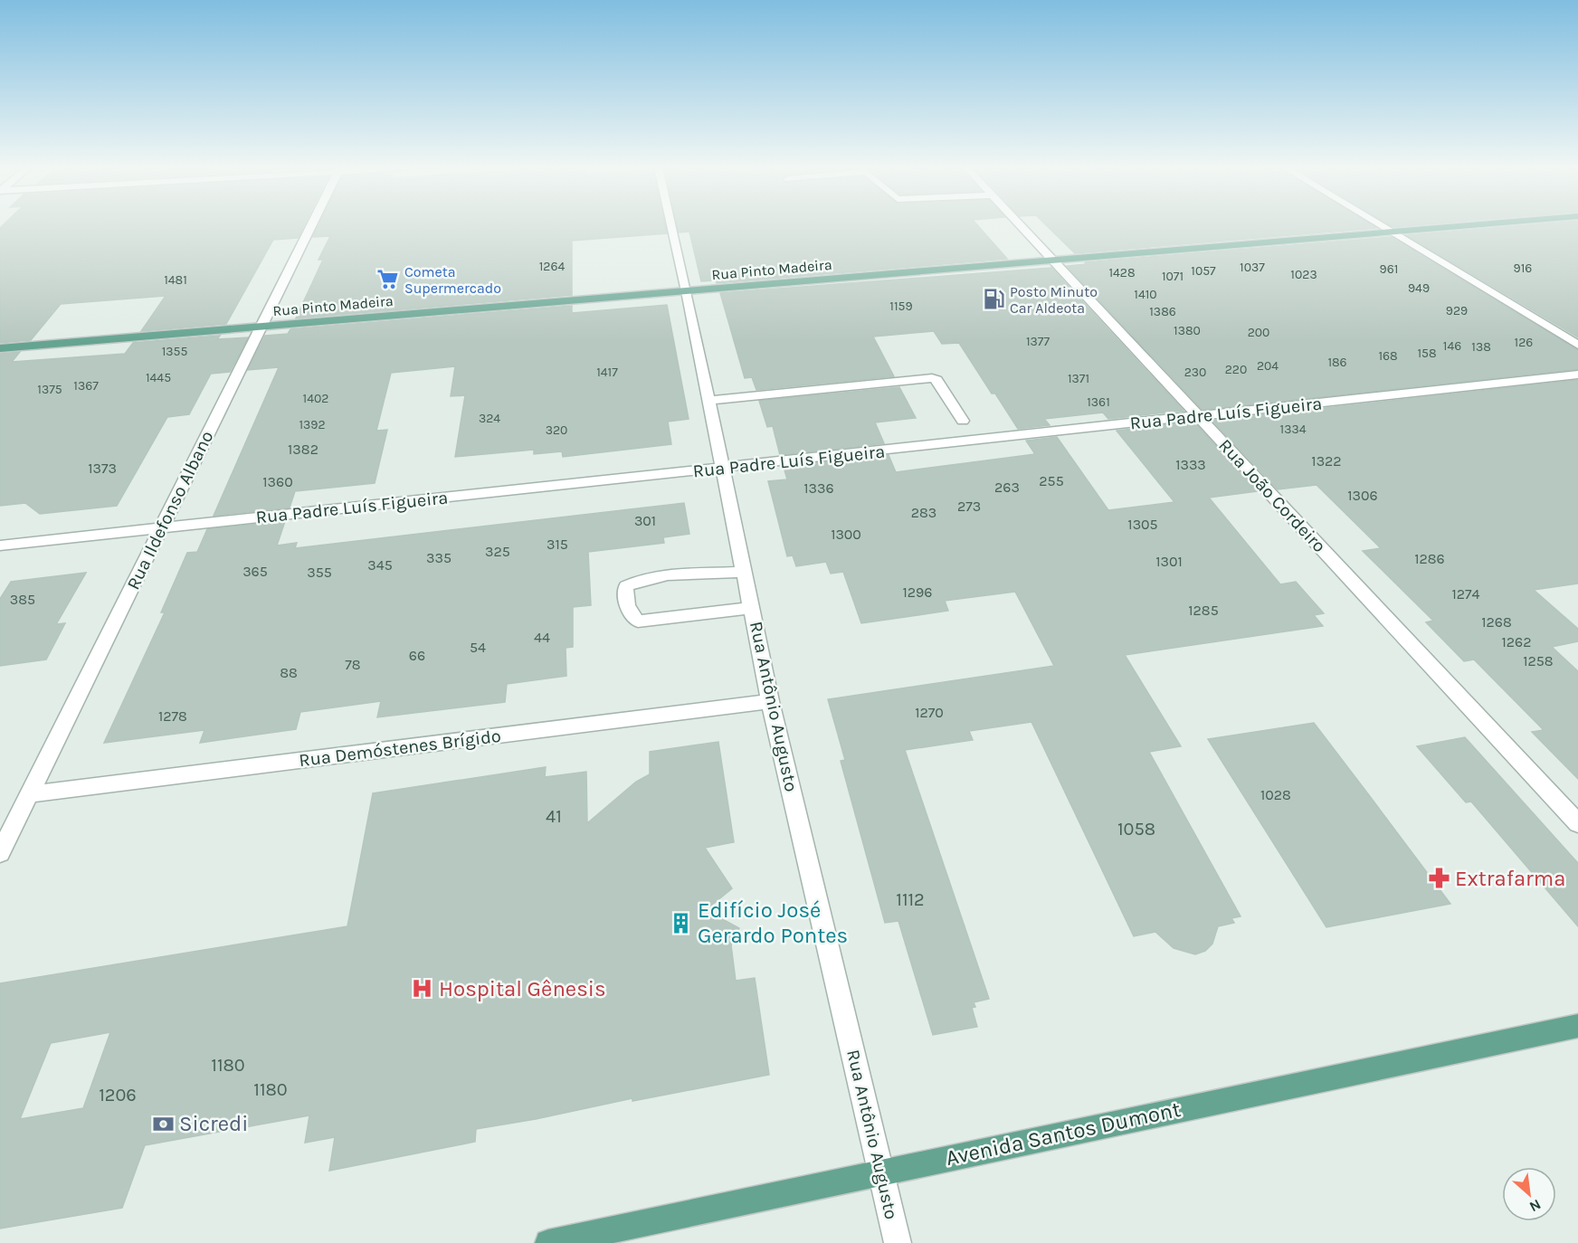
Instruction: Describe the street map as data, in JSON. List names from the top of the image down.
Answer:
{
  "streets": {
    "main road": ["Rua Pinto Madeira", "Avenida Santos Dumont"],
    "street": [
      "Rua Padre Luís Figueira",
      "Rua João Cordeiro",
      "Rua Ildefonso Albano",
      "Rua Antônio Augusto",
      "Rua Demóstenes Brígido"
    ]
  },
  "crossings": [
    ["Rua Pinto Madeira", "Rua João Cordeiro"],
    ["Rua Pinto Madeira", "Rua Ildefonso Albano"],
    ["Rua Pinto Madeira", "Rua Antônio Augusto"],
    ["Rua Padre Luís Figueira", "Rua João Cordeiro"],
    ["Rua Padre Luís Figueira", "Rua Ildefonso Albano"],
    ["Rua Padre Luís Figueira", "Rua Antônio Augusto"],
    ["Rua Ildefonso Albano", "Rua Demóstenes Brígido"],
    ["Rua Antônio Augusto", "Rua Demóstenes Brígido"],
    ["Rua Antônio Augusto", "Avenida Santos Dumont"]
  ],
  "places": {
    "supermarket": ["Cometa Supermercado"],
    "fuel station": ["Posto Minuto Car Aldeota"],
    "pharmacy": ["Extrafarma"],
    "building": ["Edifício José Gerardo Pontes"],
    "hospital": ["Hospital Gênesis"],
    "bank": ["Sicredi"]
  },
  "house_numbers": [
    "1264",
    "1037",
    "916",
    "961",
    "1057",
    "1428",
    "1023",
    "1071",
    "1481",
    "949",
    "1410",
    "1159",
    "929",
    "1386",
    "1380",
    "200",
    "1377",
    "126",
    "146",
    "138",
    "1355",
    "158",
    "168",
    "186",
    "204",
    "220",
    "1417",
    "230",
    "1445",
    "1371",
    "1367",
    "1375",
    "1402",
    "1361",
    "324",
    "1392",
    "1334",
    "320",
    "1382",
    "1322",
    "1333",
    "1373",
    "255",
    "1360",
    "263",
    "1336",
    "1306",
    "273",
    "283",
    "301",
    "1305",
    "1300",
    "315",
    "325",
    "335",
    "1286",
    "1301",
    "345",
    "365",
    "355",
    "1296",
    "1274",
    "385",
    "1285",
    "1268",
    "44",
    "1262",
    "54",
    "66",
    "1258",
    "78",
    "88",
    "1270",
    "1278",
    "1028",
    "41",
    "1058",
    "1112",
    "1180",
    "1180",
    "1206"
  ],
  "north": "bottom right"
}
